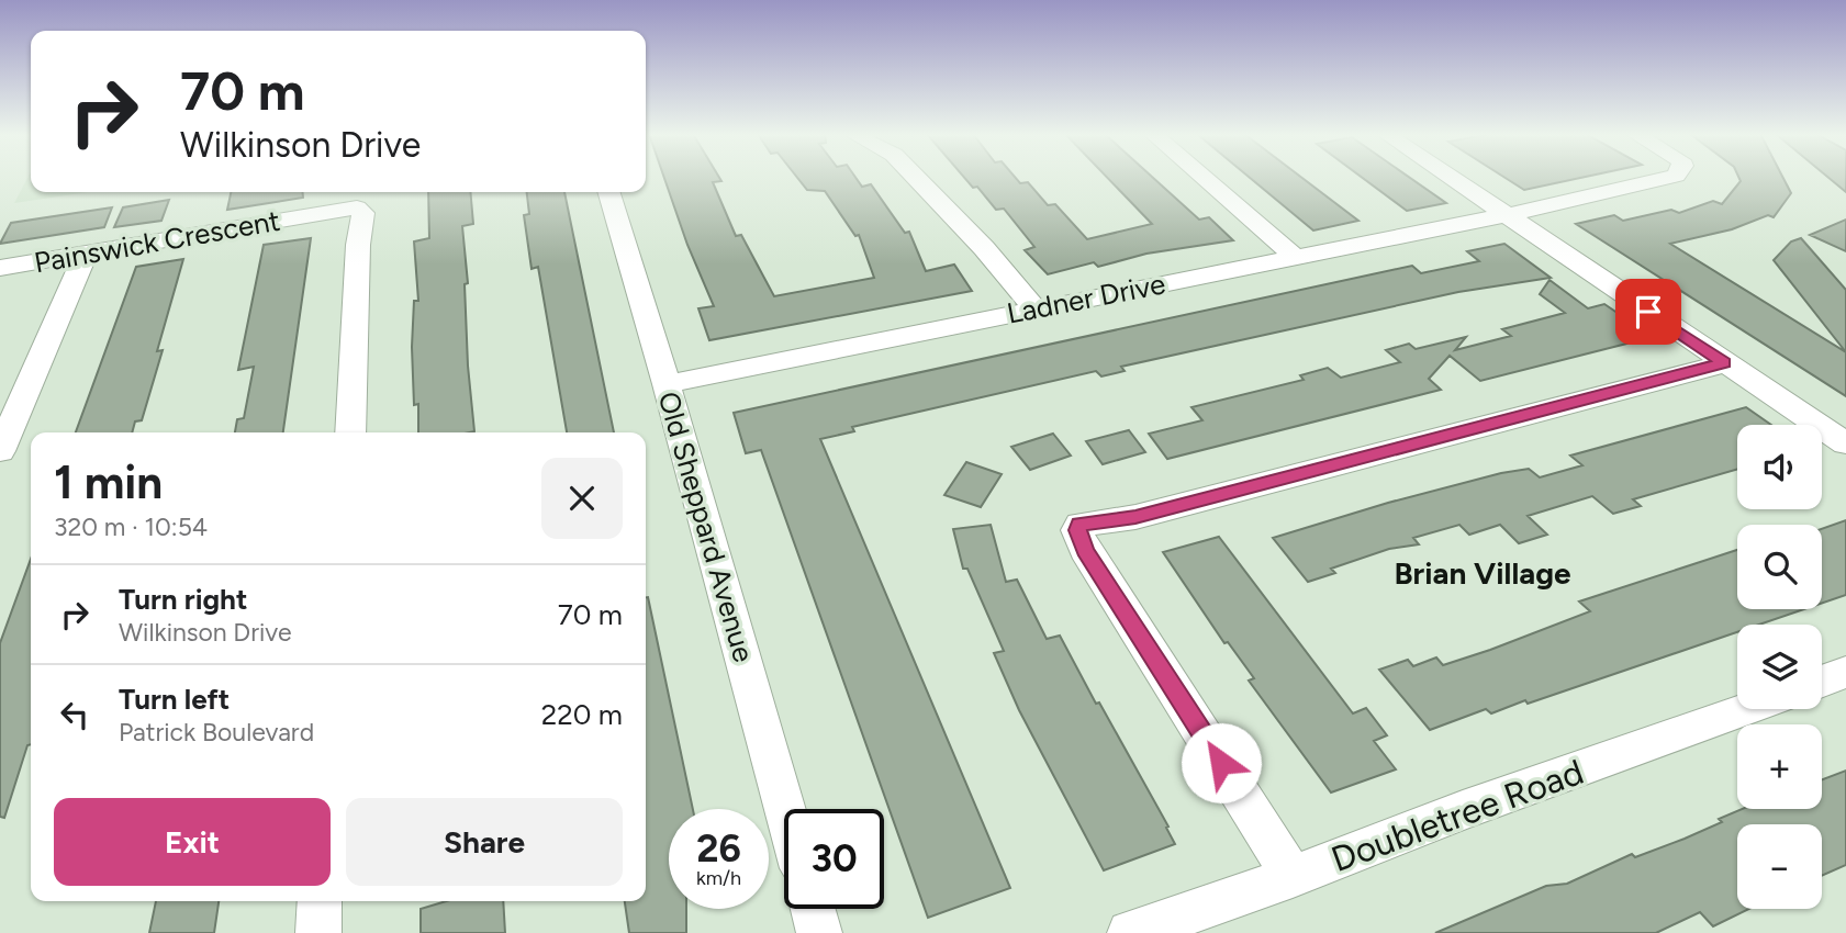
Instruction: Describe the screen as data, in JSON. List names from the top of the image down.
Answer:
{
  "streets": {
    "street": [
      "Painswick Crescent",
      "Ladner Drive",
      "Old Sheppard Avenue",
      "Doubletree Road"
    ]
  },
  "crossings": [
    ["Ladner Drive", "Old Sheppard Avenue"]
  ],
  "districts": ["Brian Village"],
  "page": {
    "turn": ["70 m", "Wilkinson Drive"],
    "map_buttons": ["+", "−"],
    "heading": ["1 min", "320 m · 10:54"],
    "list": [
      {
        "name": "Turn right",
        "note": "Wilkinson Drive",
        "value": "70 m"
      },
      {
        "name": "Turn left",
        "note": "Patrick Boulevard",
        "value": "220 m"
      }
    ],
    "buttons": ["Exit", "Share"],
    "speed": "26 km/h",
    "limit": "30"
  }
}
